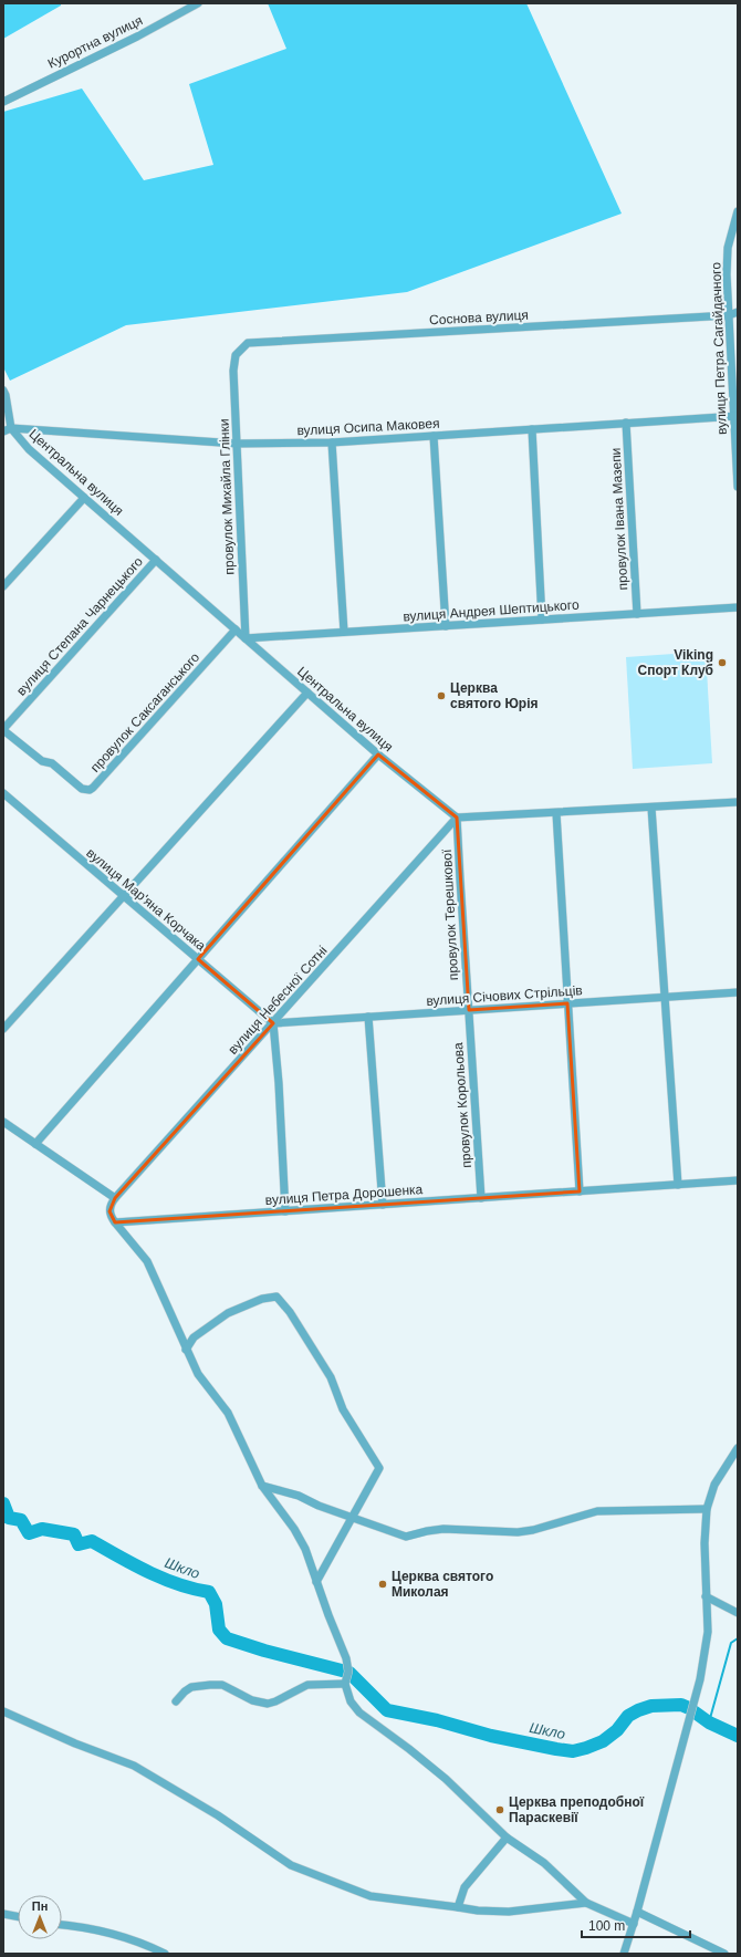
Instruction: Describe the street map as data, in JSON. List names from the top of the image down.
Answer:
{
  "streets": {
    "street": [
      "Курортна вулиця",
      "Соснова вулиця",
      "вулиця Петра Сагайдачного",
      "вулиця Осипа Маковея",
      "Центральна вулиця",
      "провулок Михайла Глінки",
      "провулок Івана Мазепи",
      "вулиця Андрея Шептицького",
      "вулиця Степана Чарнецького",
      "провулок Саксаганського",
      "вулиця Мар'яна Корчака",
      "провулок Терешкової",
      "вулиця Січових Стрільців",
      "вулиця Небесної Сотні",
      "провулок Корольова",
      "вулиця Петра Дорошенка"
    ]
  },
  "crossings": [
    ["Соснова вулиця", "вулиця Петра Сагайдачного"],
    ["Соснова вулиця", "провулок Михайла Глінки"],
    ["вулиця Петра Сагайдачного", "вулиця Осипа Маковея"],
    ["вулиця Осипа Маковея", "Центральна вулиця"],
    ["вулиця Осипа Маковея", "провулок Михайла Глінки"],
    ["вулиця Осипа Маковея", "провулок Івана Мазепи"],
    ["Центральна вулиця", "провулок Михайла Глінки"],
    ["Центральна вулиця", "вулиця Андрея Шептицького"],
    ["Центральна вулиця", "вулиця Степана Чарнецького"],
    ["Центральна вулиця", "провулок Саксаганського"],
    ["Центральна вулиця", "провулок Терешкової"],
    ["Центральна вулиця", "вулиця Небесної Сотні"],
    ["провулок Михайла Глінки", "вулиця Андрея Шептицького"],
    ["провулок Івана Мазепи", "вулиця Андрея Шептицького"],
    ["вулиця Степана Чарнецького", "провулок Саксаганського"],
    ["вулиця Мар'яна Корчака", "вулиця Січових Стрільців"],
    ["вулиця Мар'яна Корчака", "вулиця Небесної Сотні"],
    ["провулок Терешкової", "вулиця Січових Стрільців"],
    ["провулок Терешкової", "вулиця Небесної Сотні"],
    ["провулок Терешкової", "провулок Корольова"],
    ["вулиця Січових Стрільців", "вулиця Небесної Сотні"],
    ["вулиця Січових Стрільців", "провулок Корольова"],
    ["провулок Корольова", "вулиця Петра Дорошенка"]
  ],
  "water": ["Шкло"],
  "places": [
    "Viking Спорт Клуб",
    "Церква святого Юрія",
    "Церква святого Миколая",
    "Церква преподобної Параскевії"
  ],
  "scale_bar": "100 m",
  "north": "top"
}
